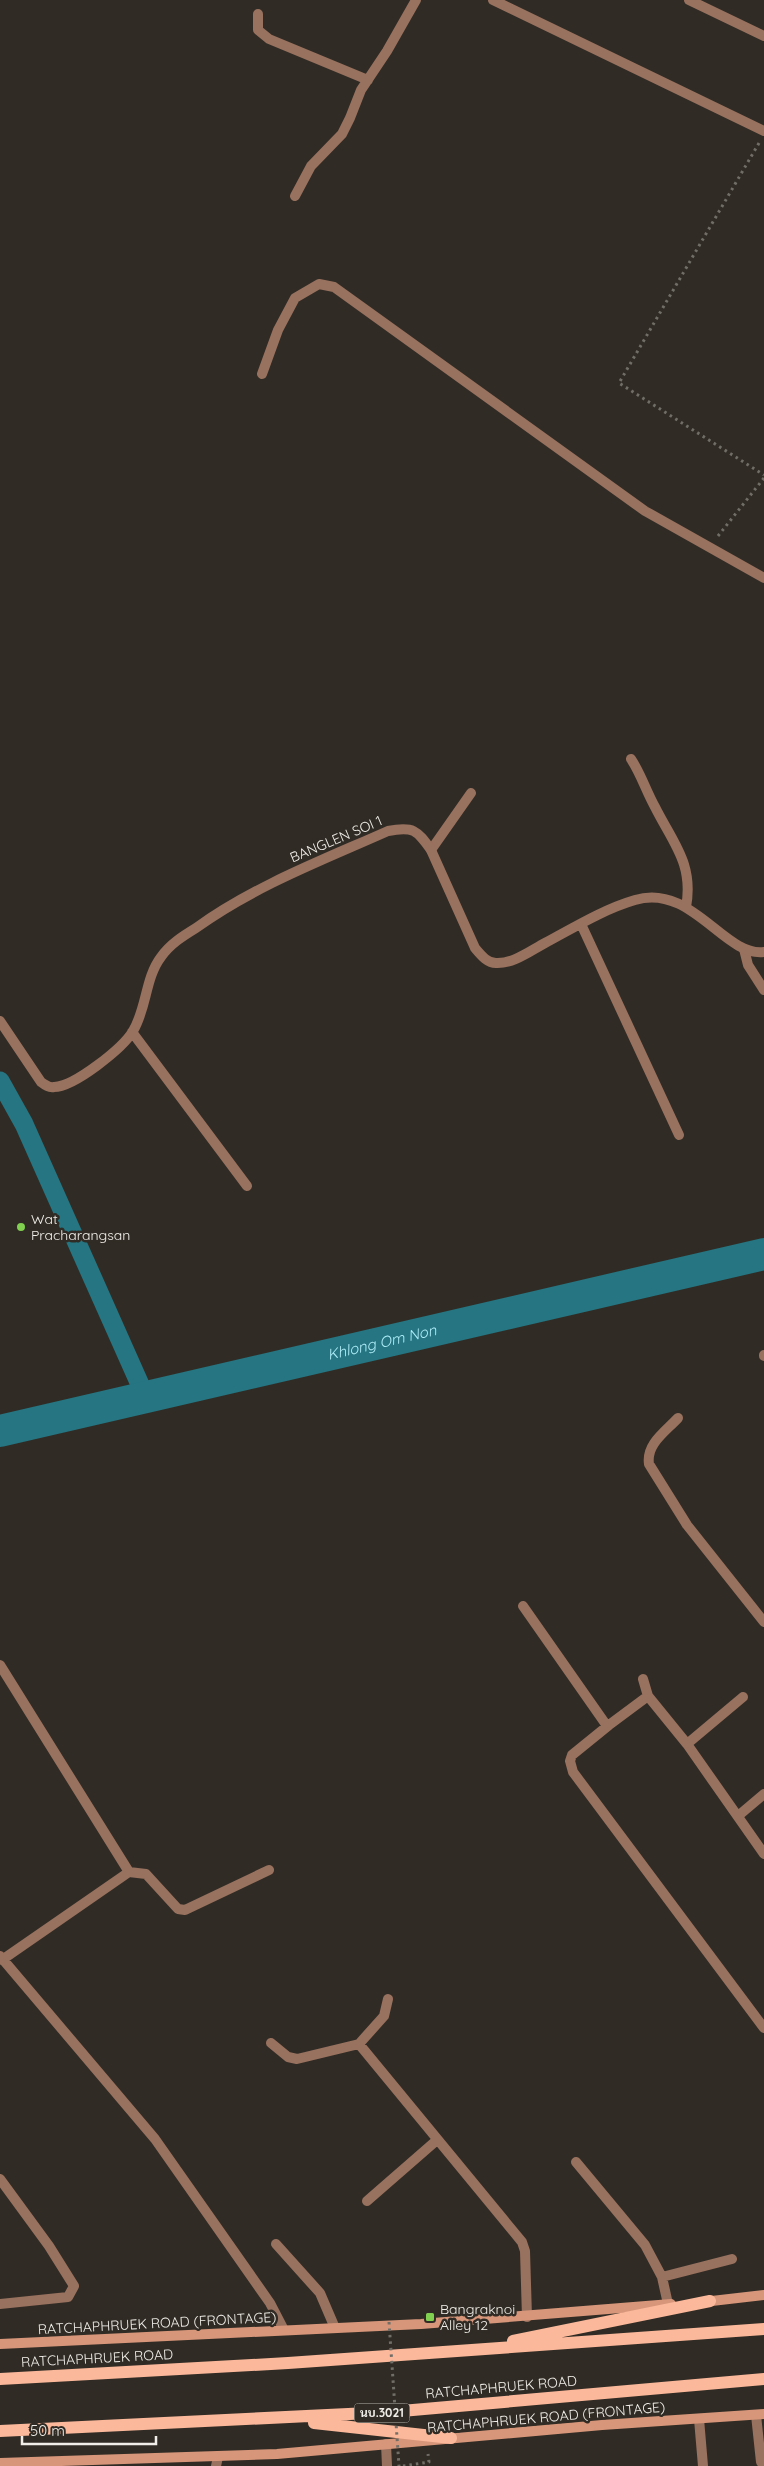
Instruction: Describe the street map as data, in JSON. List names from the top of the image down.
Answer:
{
  "streets": {
    "main road": ["RATCHAPHRUEK ROAD (FRONTAGE)", "RATCHAPHRUEK ROAD", "นบ.3021"],
    "street": ["BANGLEN SOI 1"]
  },
  "water": ["Khlong Om Non"],
  "places": {
    "other": ["Wat Pracharangsan"],
    "transit": ["Bangraknoi Alley 12"]
  },
  "scale_bar": "50 m"
}
